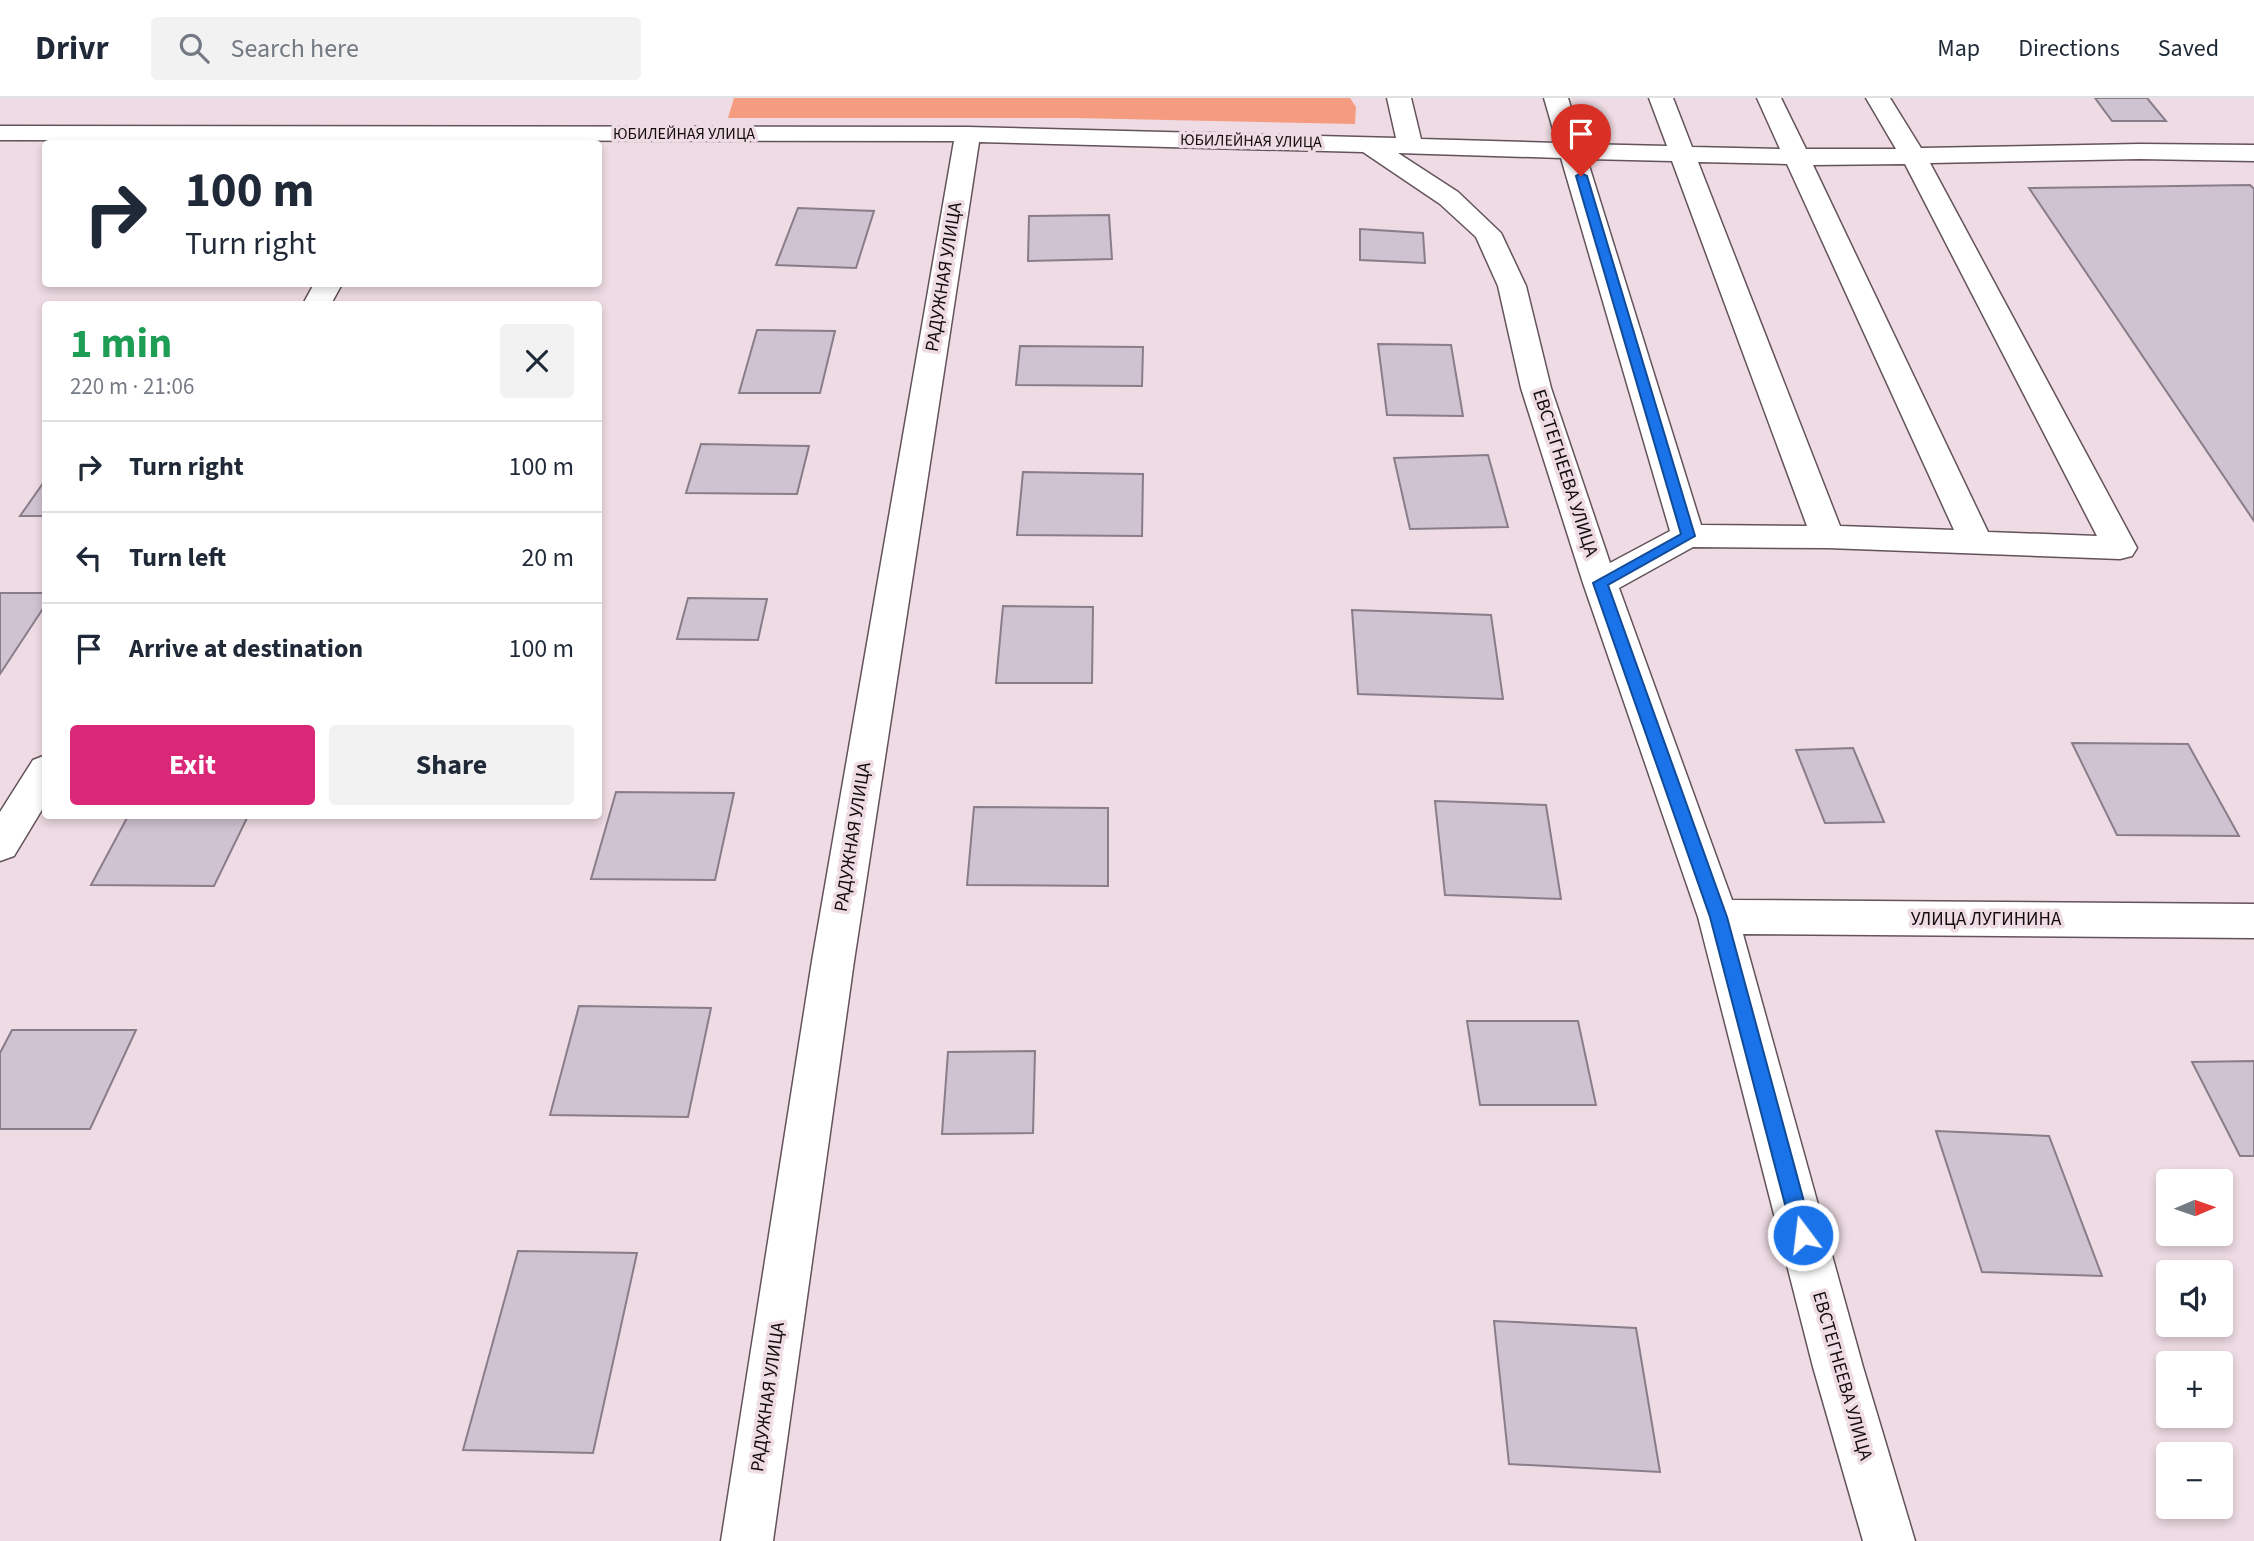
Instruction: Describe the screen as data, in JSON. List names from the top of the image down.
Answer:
{
  "streets": {
    "street": [
      "ЮБИЛЕЙНАЯ УЛИЦА",
      "РАДУЖНАЯ УЛИЦА",
      "ЕВСТЕГНЕЕВА УЛИЦА",
      "УЛИЦА ЛУГИНИНА"
    ]
  },
  "crossings": [
    ["ЮБИЛЕЙНАЯ УЛИЦА", "РАДУЖНАЯ УЛИЦА"],
    ["ЮБИЛЕЙНАЯ УЛИЦА", "ЕВСТЕГНЕЕВА УЛИЦА"],
    ["ЕВСТЕГНЕЕВА УЛИЦА", "УЛИЦА ЛУГИНИНА"]
  ],
  "north": "right",
  "page": {
    "header": "Drivr",
    "search": "Search here",
    "nav": ["Map", "Directions", "Saved"],
    "turn": ["100 m", "Turn right"],
    "heading": ["1 min", "220 m · 21:06"],
    "list": [
      {
        "name": "Turn right",
        "value": "100 m"
      },
      {
        "name": "Turn left",
        "value": "20 m"
      },
      {
        "name": "Arrive at destination",
        "value": "100 m"
      }
    ],
    "buttons": ["Exit", "Share"],
    "map_buttons": ["+", "−"]
  }
}
